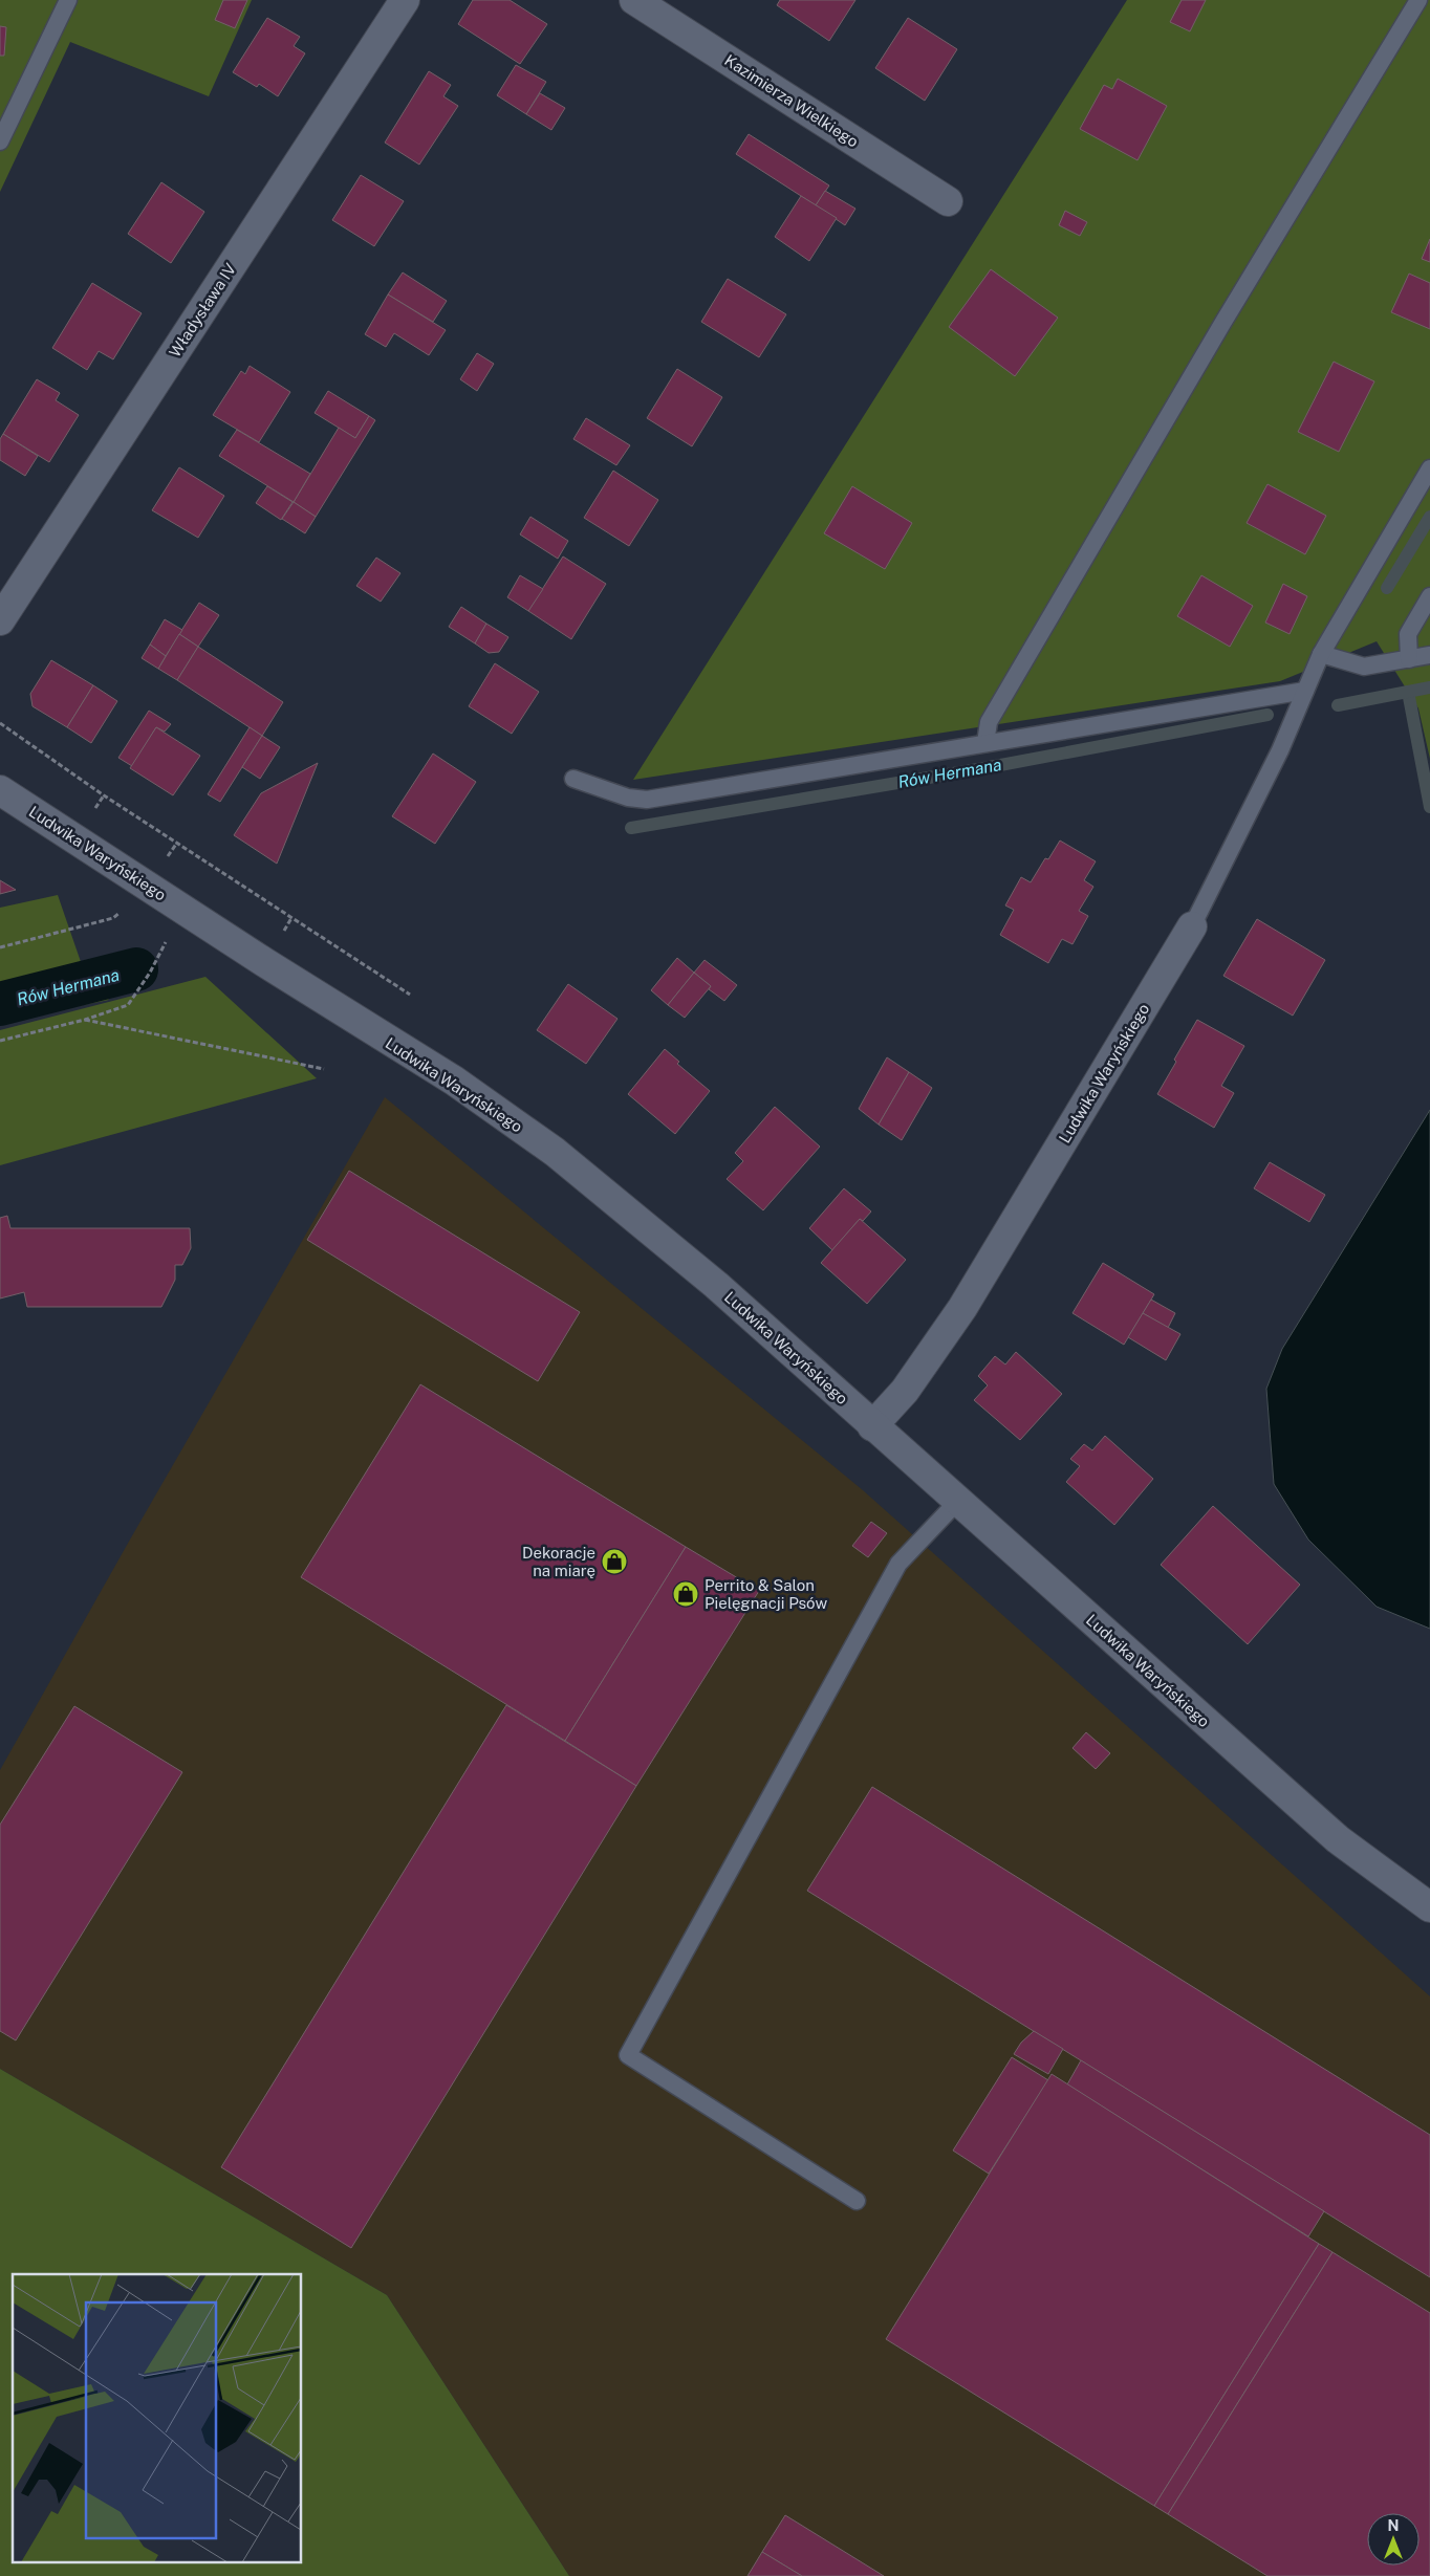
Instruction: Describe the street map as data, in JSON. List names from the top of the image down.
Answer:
{
  "streets": {
    "street": ["Kazimierza Wielkiego", "Władysława IV", "Ludwika Waryńskiego"]
  },
  "water": ["Rów Hermana"],
  "places": {
    "shop": ["Dekoracje na miarę", "Perrito & Salon Pielęgnacji Psów"]
  },
  "north": "top"
}
